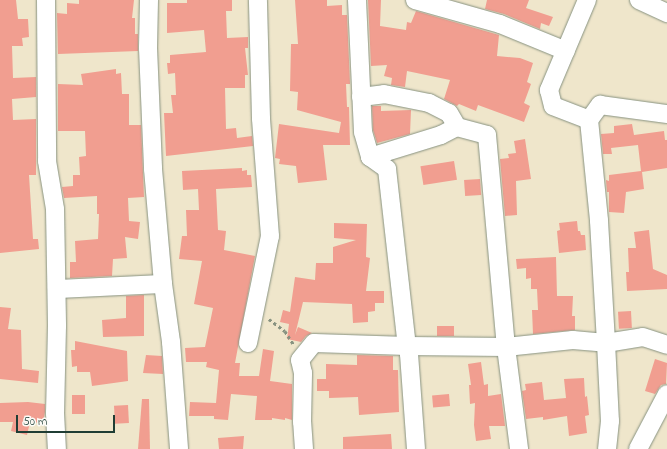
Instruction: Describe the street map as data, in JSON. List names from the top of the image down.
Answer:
{
  "scale_bar": "50 m"
}
